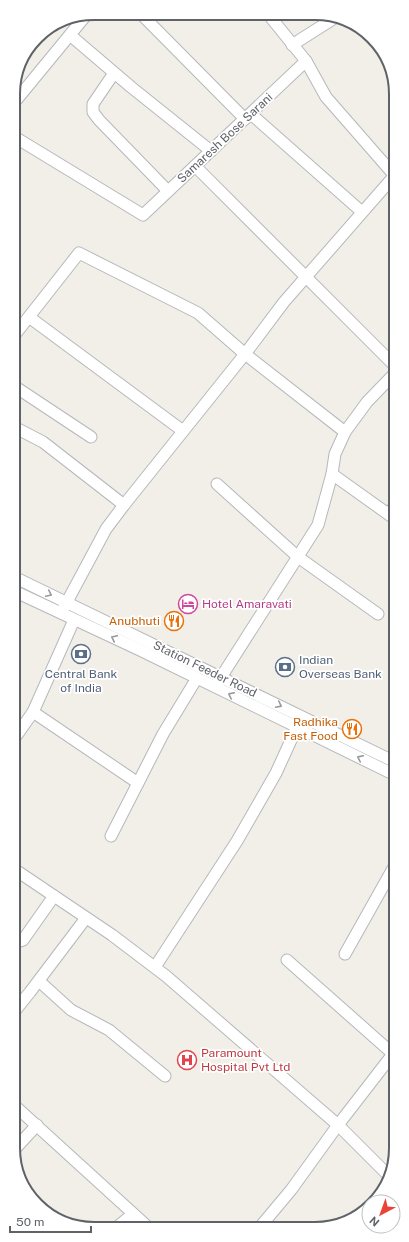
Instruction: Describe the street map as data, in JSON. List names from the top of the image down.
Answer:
{
  "streets": {
    "street": ["Samaresh Bose Sarani", "Station Feeder Road"]
  },
  "places": {
    "hotel": ["Hotel Amaravati"],
    "restaurant": ["Anubhuti", "Radhika Fast Food"],
    "bank": ["Central Bank of India", "Indian Overseas Bank"],
    "hospital": ["Paramount Hospital Pvt Ltd"]
  },
  "scale_bar": "50 m",
  "north": "bottom left"
}
